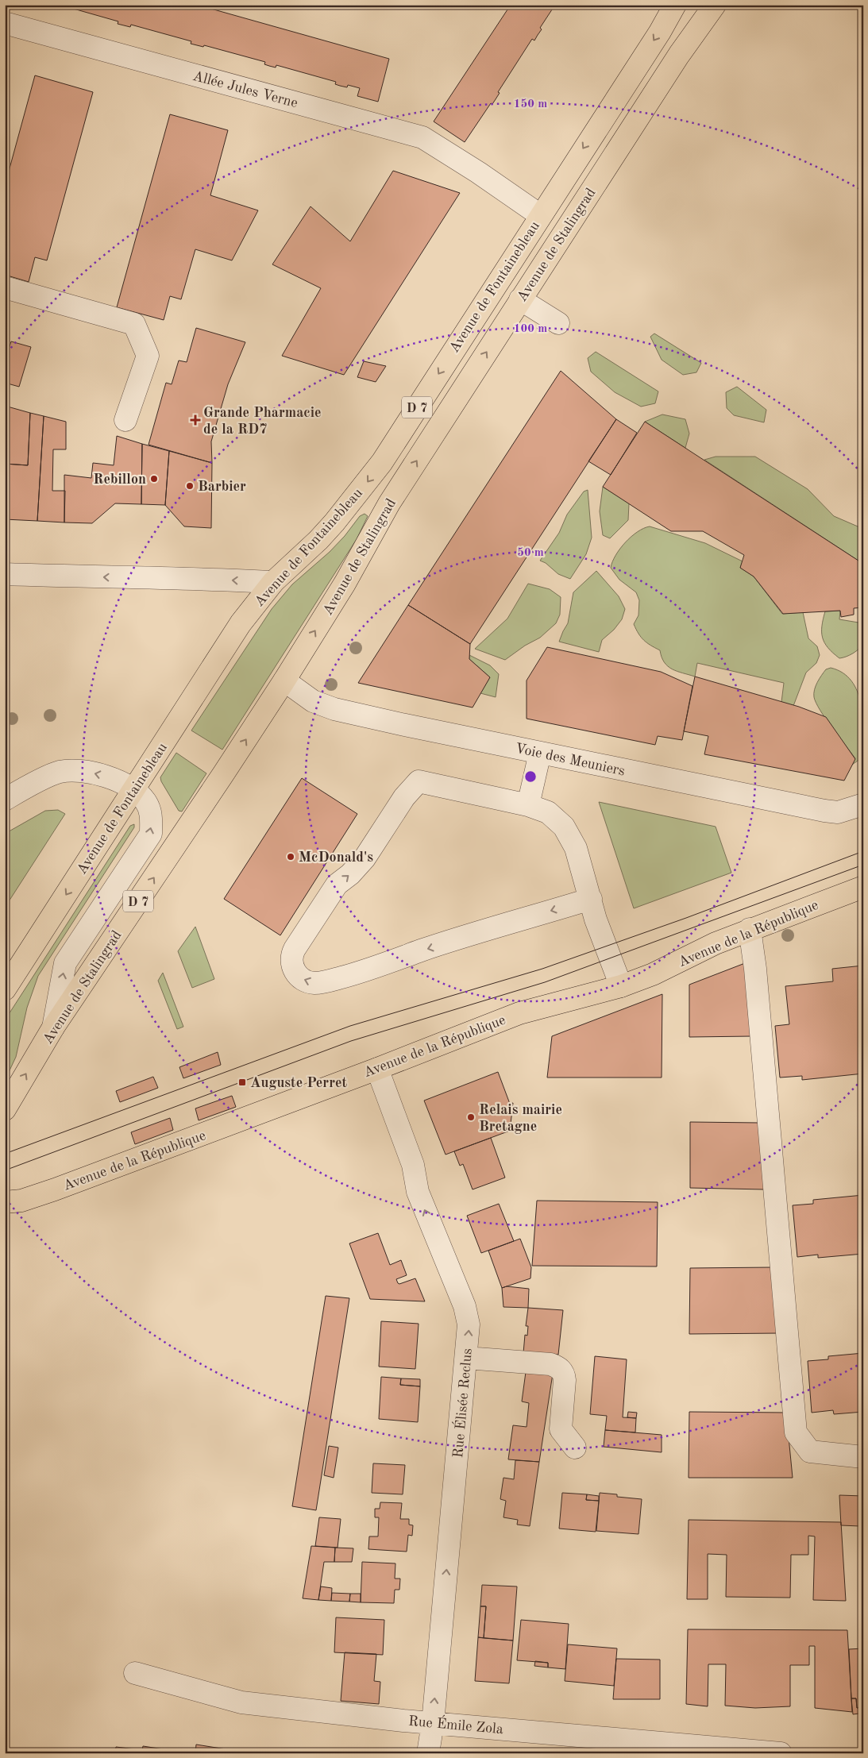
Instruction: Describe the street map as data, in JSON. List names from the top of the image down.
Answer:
{
  "streets": {
    "main road": [
      "Avenue de Stalingrad",
      "Avenue de Fontainebleau",
      "D 7",
      "Avenue de la République"
    ],
    "street": [
      "Allée Jules Verne",
      "Voie des Meuniers",
      "Rue Élisée Reclus",
      "Rue Émile Zola"
    ]
  },
  "crossings": [
    ["Allée Jules Verne", "Avenue de Fontainebleau"],
    ["Avenue de Stalingrad", "Voie des Meuniers"],
    ["Avenue de la République", "Rue Élisée Reclus"],
    ["Rue Élisée Reclus", "Rue Émile Zola"]
  ],
  "one_way": ["Avenue de Stalingrad", "Avenue de Fontainebleau", "Rue Élisée Reclus"],
  "places": {
    "health": ["Grande Pharmacie de la RD7"],
    "other": [
      "Rebillon",
      "Barbier",
      "McDonald's",
      "Relais mairie Bretagne"
    ],
    "transit": ["Auguste Perret"]
  },
  "rings": ["150 m", "100 m", "50 m"]
}
